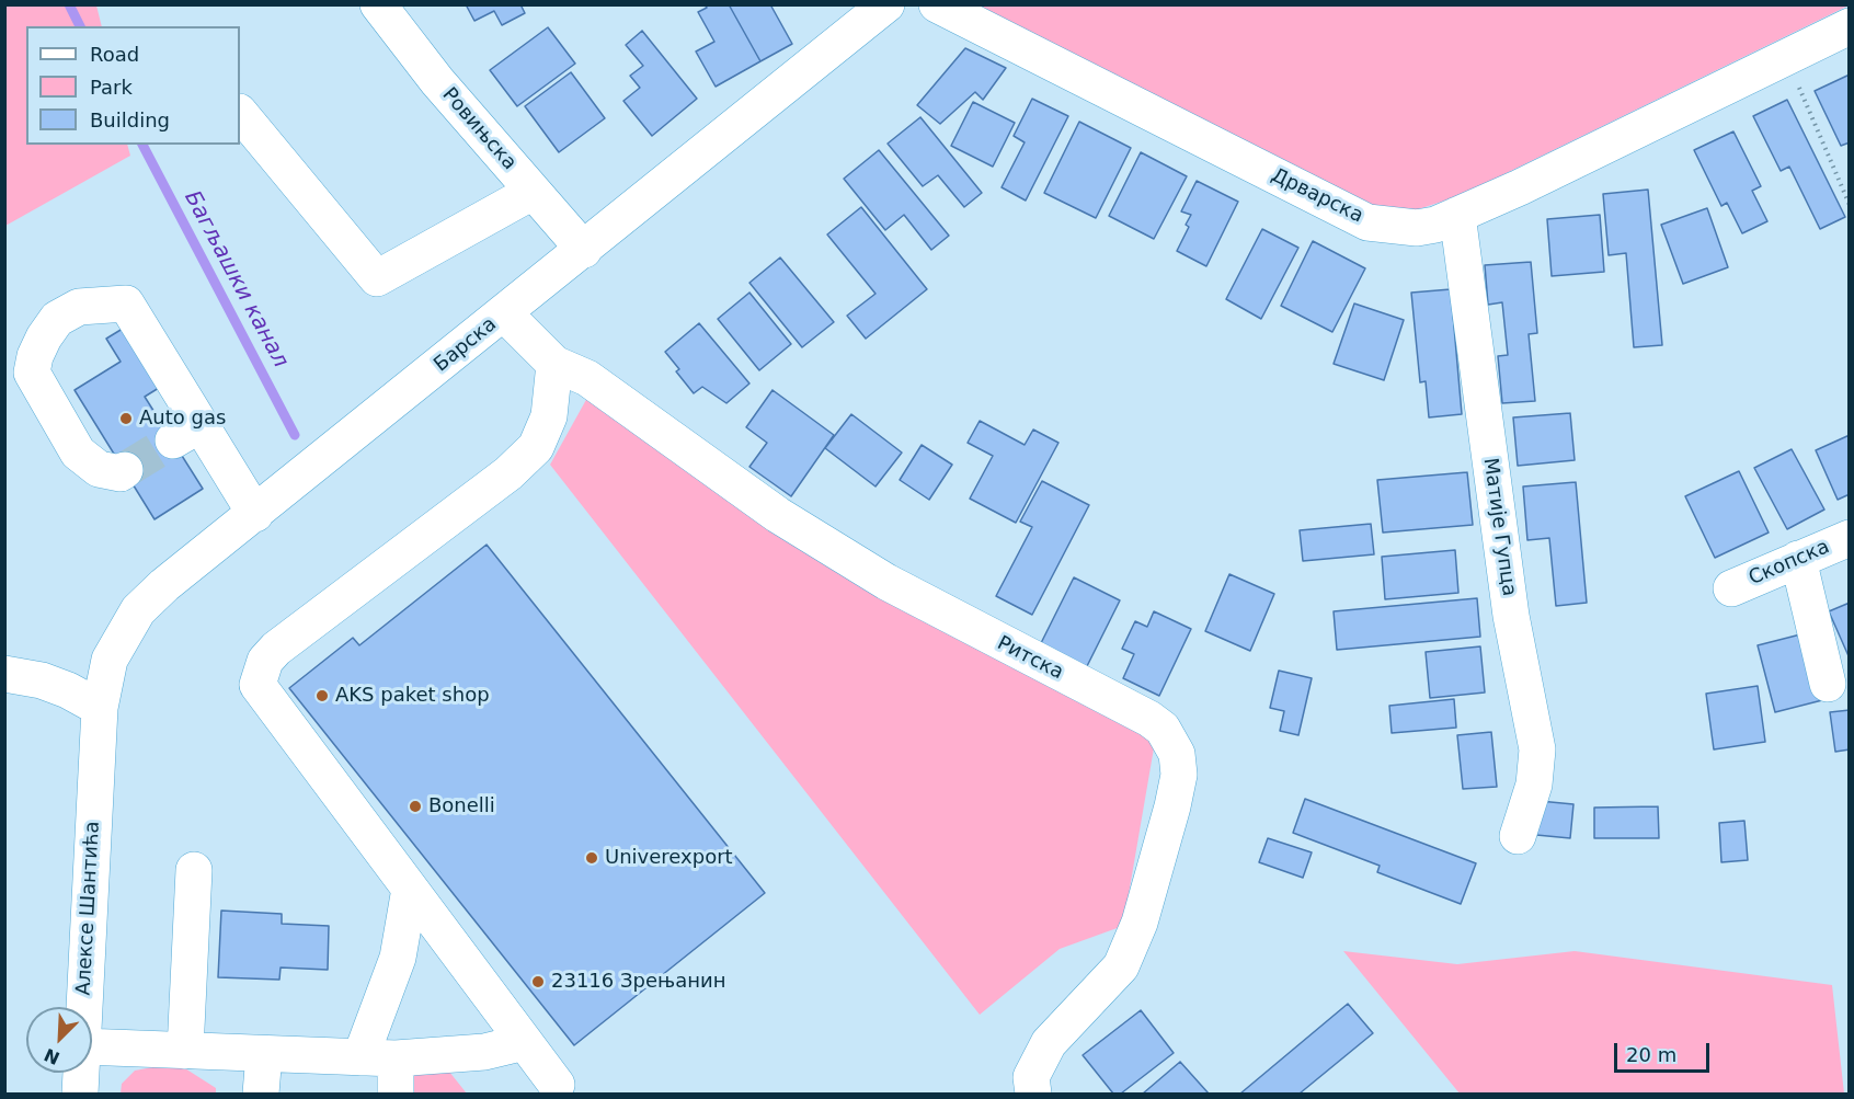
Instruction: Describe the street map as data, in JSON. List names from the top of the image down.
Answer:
{
  "streets": {
    "street": [
      "Ровињска",
      "Дрварска",
      "Барска",
      "Матије Гупца",
      "Скопска",
      "Ритска",
      "Алексе Шантића"
    ]
  },
  "crossings": [
    ["Ровињска", "Барска"],
    ["Дрварска", "Матије Гупца"],
    ["Барска", "Алексе Шантића"]
  ],
  "water": ["Багљашки канал"],
  "places": [
    "Auto gas",
    "AKS paket shop",
    "Bonelli",
    "Univerexport",
    "23116 Зрењанин"
  ],
  "legend": ["Road", "Park", "Building"],
  "scale_bar": "20 m",
  "north": "bottom left"
}
